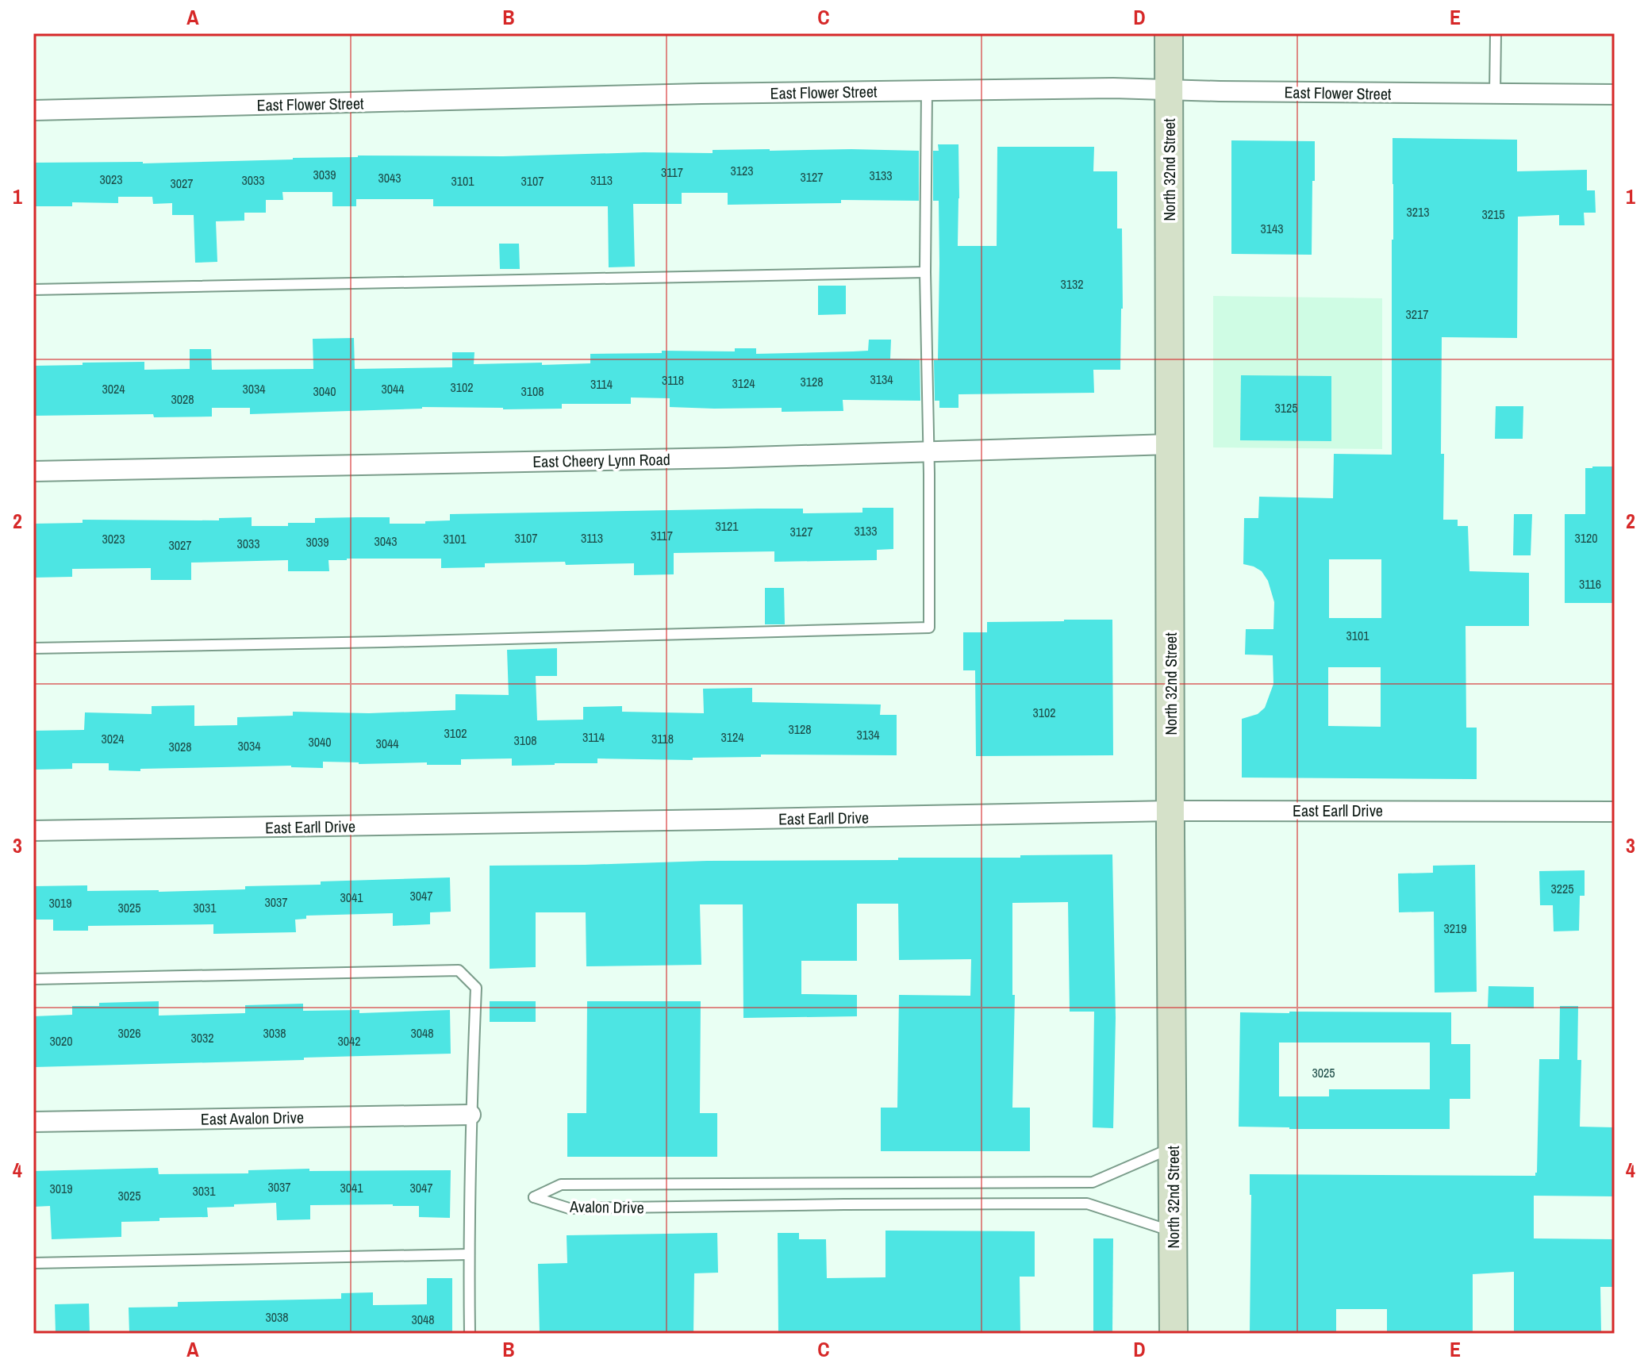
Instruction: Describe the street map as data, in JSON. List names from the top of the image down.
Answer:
{
  "streets": {
    "main road": ["North 32nd Street"],
    "street": [
      "East Flower Street",
      "East Cheery Lynn Road",
      "East Earll Drive",
      "East Avalon Drive"
    ],
    "lane": ["Avalon Drive"]
  },
  "crossings": [
    ["East Flower Street", "North 32nd Street"],
    ["North 32nd Street", "East Cheery Lynn Road"],
    ["North 32nd Street", "East Earll Drive"],
    ["North 32nd Street", "Avalon Drive"]
  ],
  "house_numbers": [
    "3123",
    "3117",
    "3039",
    "3133",
    "3127",
    "3043",
    "3023",
    "3033",
    "3113",
    "3101",
    "3107",
    "3027",
    "3213",
    "3215",
    "3143",
    "3132",
    "3217",
    "3134",
    "3118",
    "3128",
    "3124",
    "3114",
    "3102",
    "3024",
    "3034",
    "3044",
    "3040",
    "3108",
    "3028",
    "3125",
    "3121",
    "3133",
    "3127",
    "3117",
    "3107",
    "3113",
    "3120",
    "3023",
    "3101",
    "3043",
    "3039",
    "3033",
    "3027",
    "3116",
    "3101",
    "3102",
    "3128",
    "3102",
    "3134",
    "3114",
    "3124",
    "3024",
    "3118",
    "3108",
    "3040",
    "3044",
    "3034",
    "3028",
    "3225",
    "3047",
    "3041",
    "3037",
    "3019",
    "3025",
    "3031",
    "3219",
    "3026",
    "3038",
    "3048",
    "3032",
    "3020",
    "3042",
    "3025",
    "3037",
    "3041",
    "3047",
    "3019",
    "3031",
    "3025",
    "3038",
    "3048"
  ],
  "grid": {
    "columns": [
      "A",
      "B",
      "C",
      "D",
      "E"
    ],
    "rows": [
      "1",
      "2",
      "3",
      "4"
    ]
  }
}
